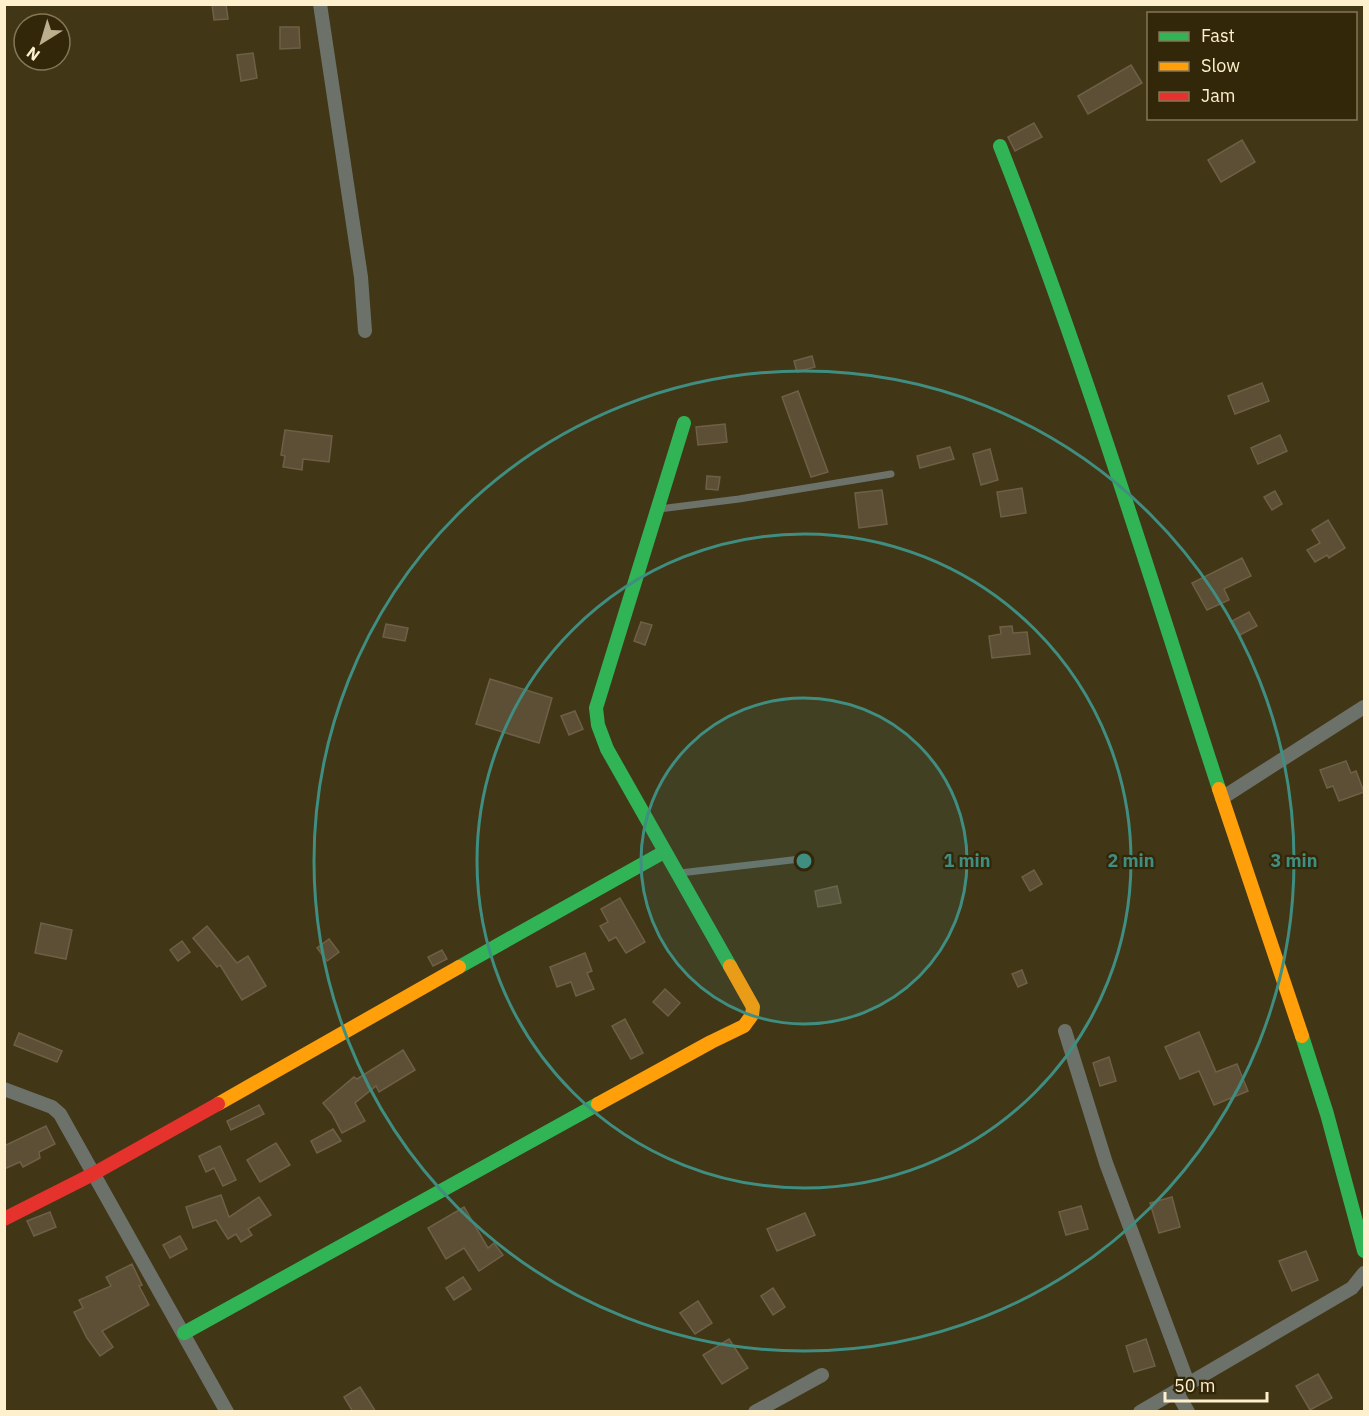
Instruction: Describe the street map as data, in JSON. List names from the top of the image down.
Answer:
{
  "legend": ["Fast", "Slow", "Jam"],
  "scale_bar": "50 m",
  "north": "bottom left",
  "rings": ["1 min", "2 min", "3 min"]
}
